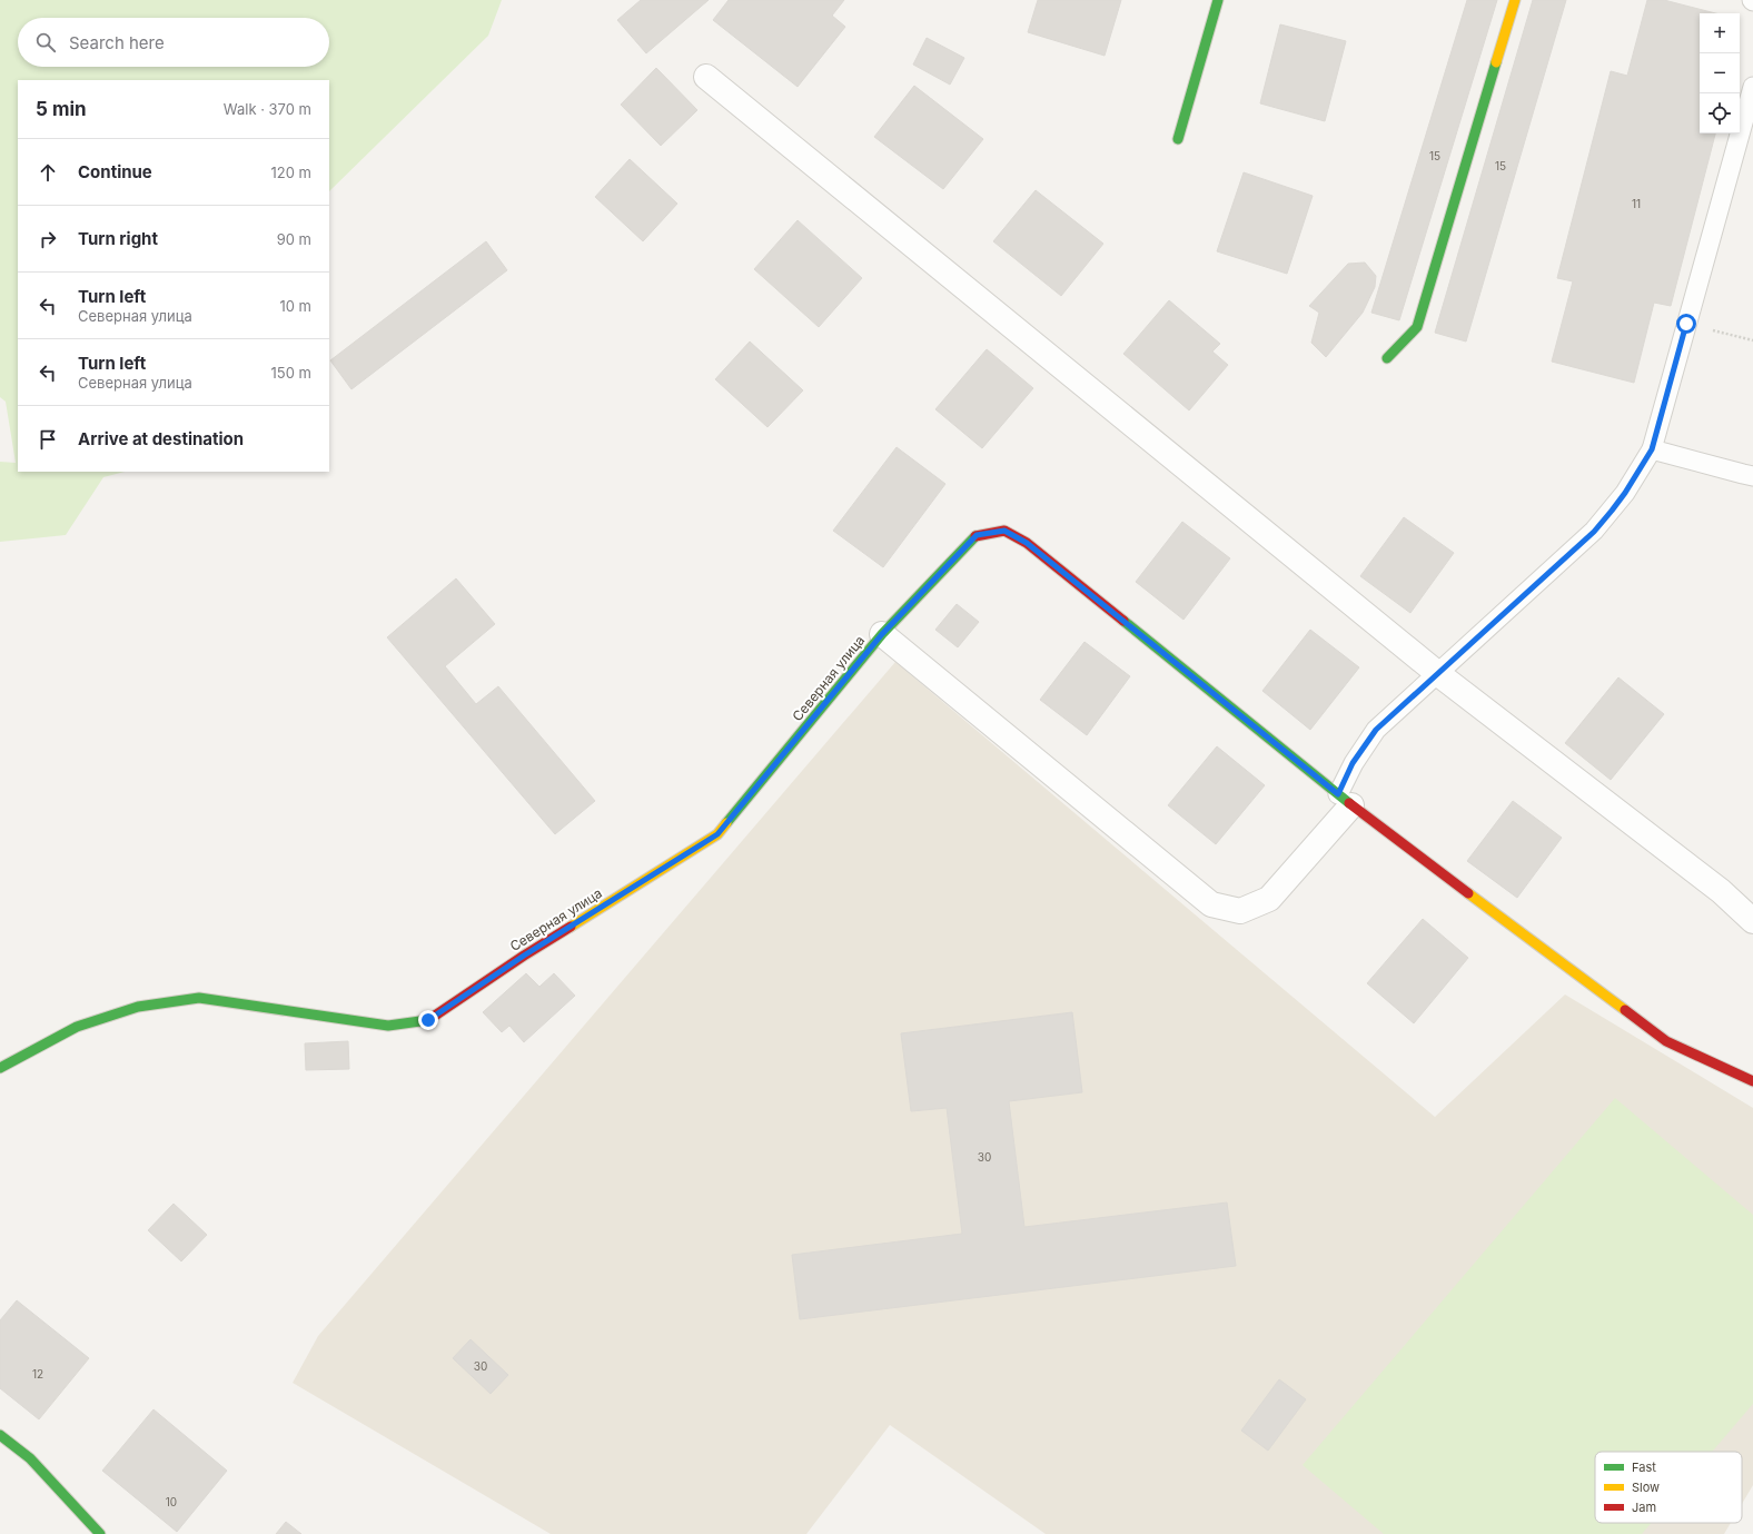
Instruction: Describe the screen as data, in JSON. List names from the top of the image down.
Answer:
{
  "streets": {
    "street": ["Северная улица"]
  },
  "house_numbers": [
    "15",
    "15",
    "11",
    "30",
    "30",
    "12",
    "10"
  ],
  "legend": ["Fast", "Slow", "Jam"],
  "page": {
    "map_buttons": ["+", "−"],
    "search": "Search here",
    "heading": ["5 min", "Walk · 370 m"],
    "list": [
      ["Continue", "120 m"],
      ["Turn right", "90 m"],
      ["Turn left", "Северная улица", "10 m"],
      ["Turn left", "Северная улица", "150 m"],
      "Arrive at destination"
    ]
  }
}
